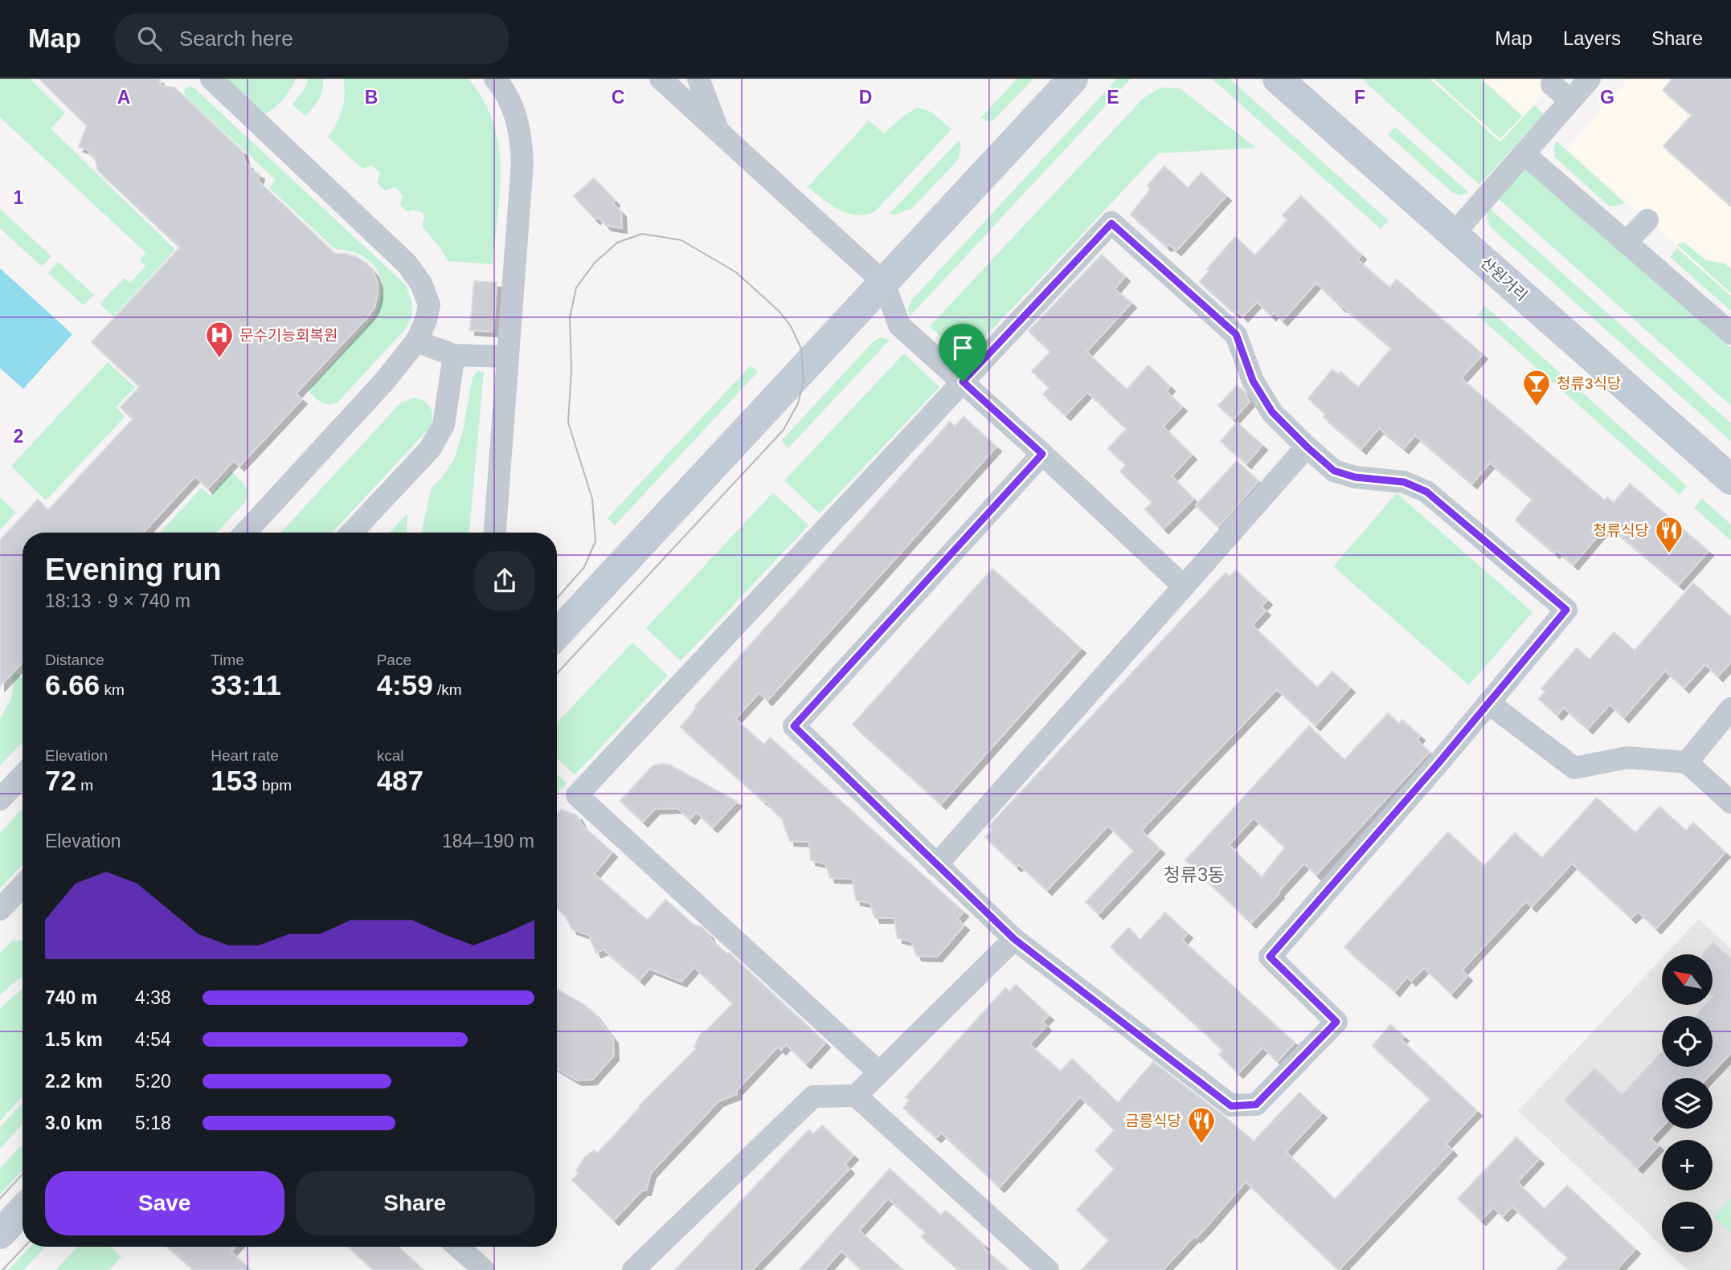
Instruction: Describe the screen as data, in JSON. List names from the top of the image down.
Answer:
{
  "streets": {
    "street": ["산원거리"]
  },
  "districts": ["청류3동"],
  "places": {
    "hospital": ["문수기능회복원"],
    "bar": ["청류3식당"],
    "restaurant": ["청류식당", "금릉식당"]
  },
  "north": "top left",
  "page": {
    "header": "Map",
    "search": "Search here",
    "nav": ["Map", "Layers", "Share"],
    "heading": ["Evening run", "18:13 · 9 × 740 m"],
    "stats": [
      ["Distance", "6.66 km"],
      ["Time", "33:11"],
      ["Pace", "4:59 /km"],
      ["Elevation", "72 m"],
      ["Heart rate", "153 bpm"],
      ["kcal", "487"]
    ],
    "chart": ["Elevation", "184–190 m"],
    "map_buttons": ["+", "−"],
    "list": [
      {
        "name": "740 m",
        "note": "4:38"
      },
      {
        "name": "1.5 km",
        "note": "4:54"
      },
      {
        "name": "2.2 km",
        "note": "5:20"
      },
      {
        "name": "3.0 km",
        "note": "5:18"
      }
    ],
    "buttons": ["Save", "Share"]
  },
  "grid": {
    "columns": [
      "A",
      "B",
      "C",
      "D",
      "E",
      "F",
      "G"
    ],
    "rows": ["1", "2"]
  }
}
